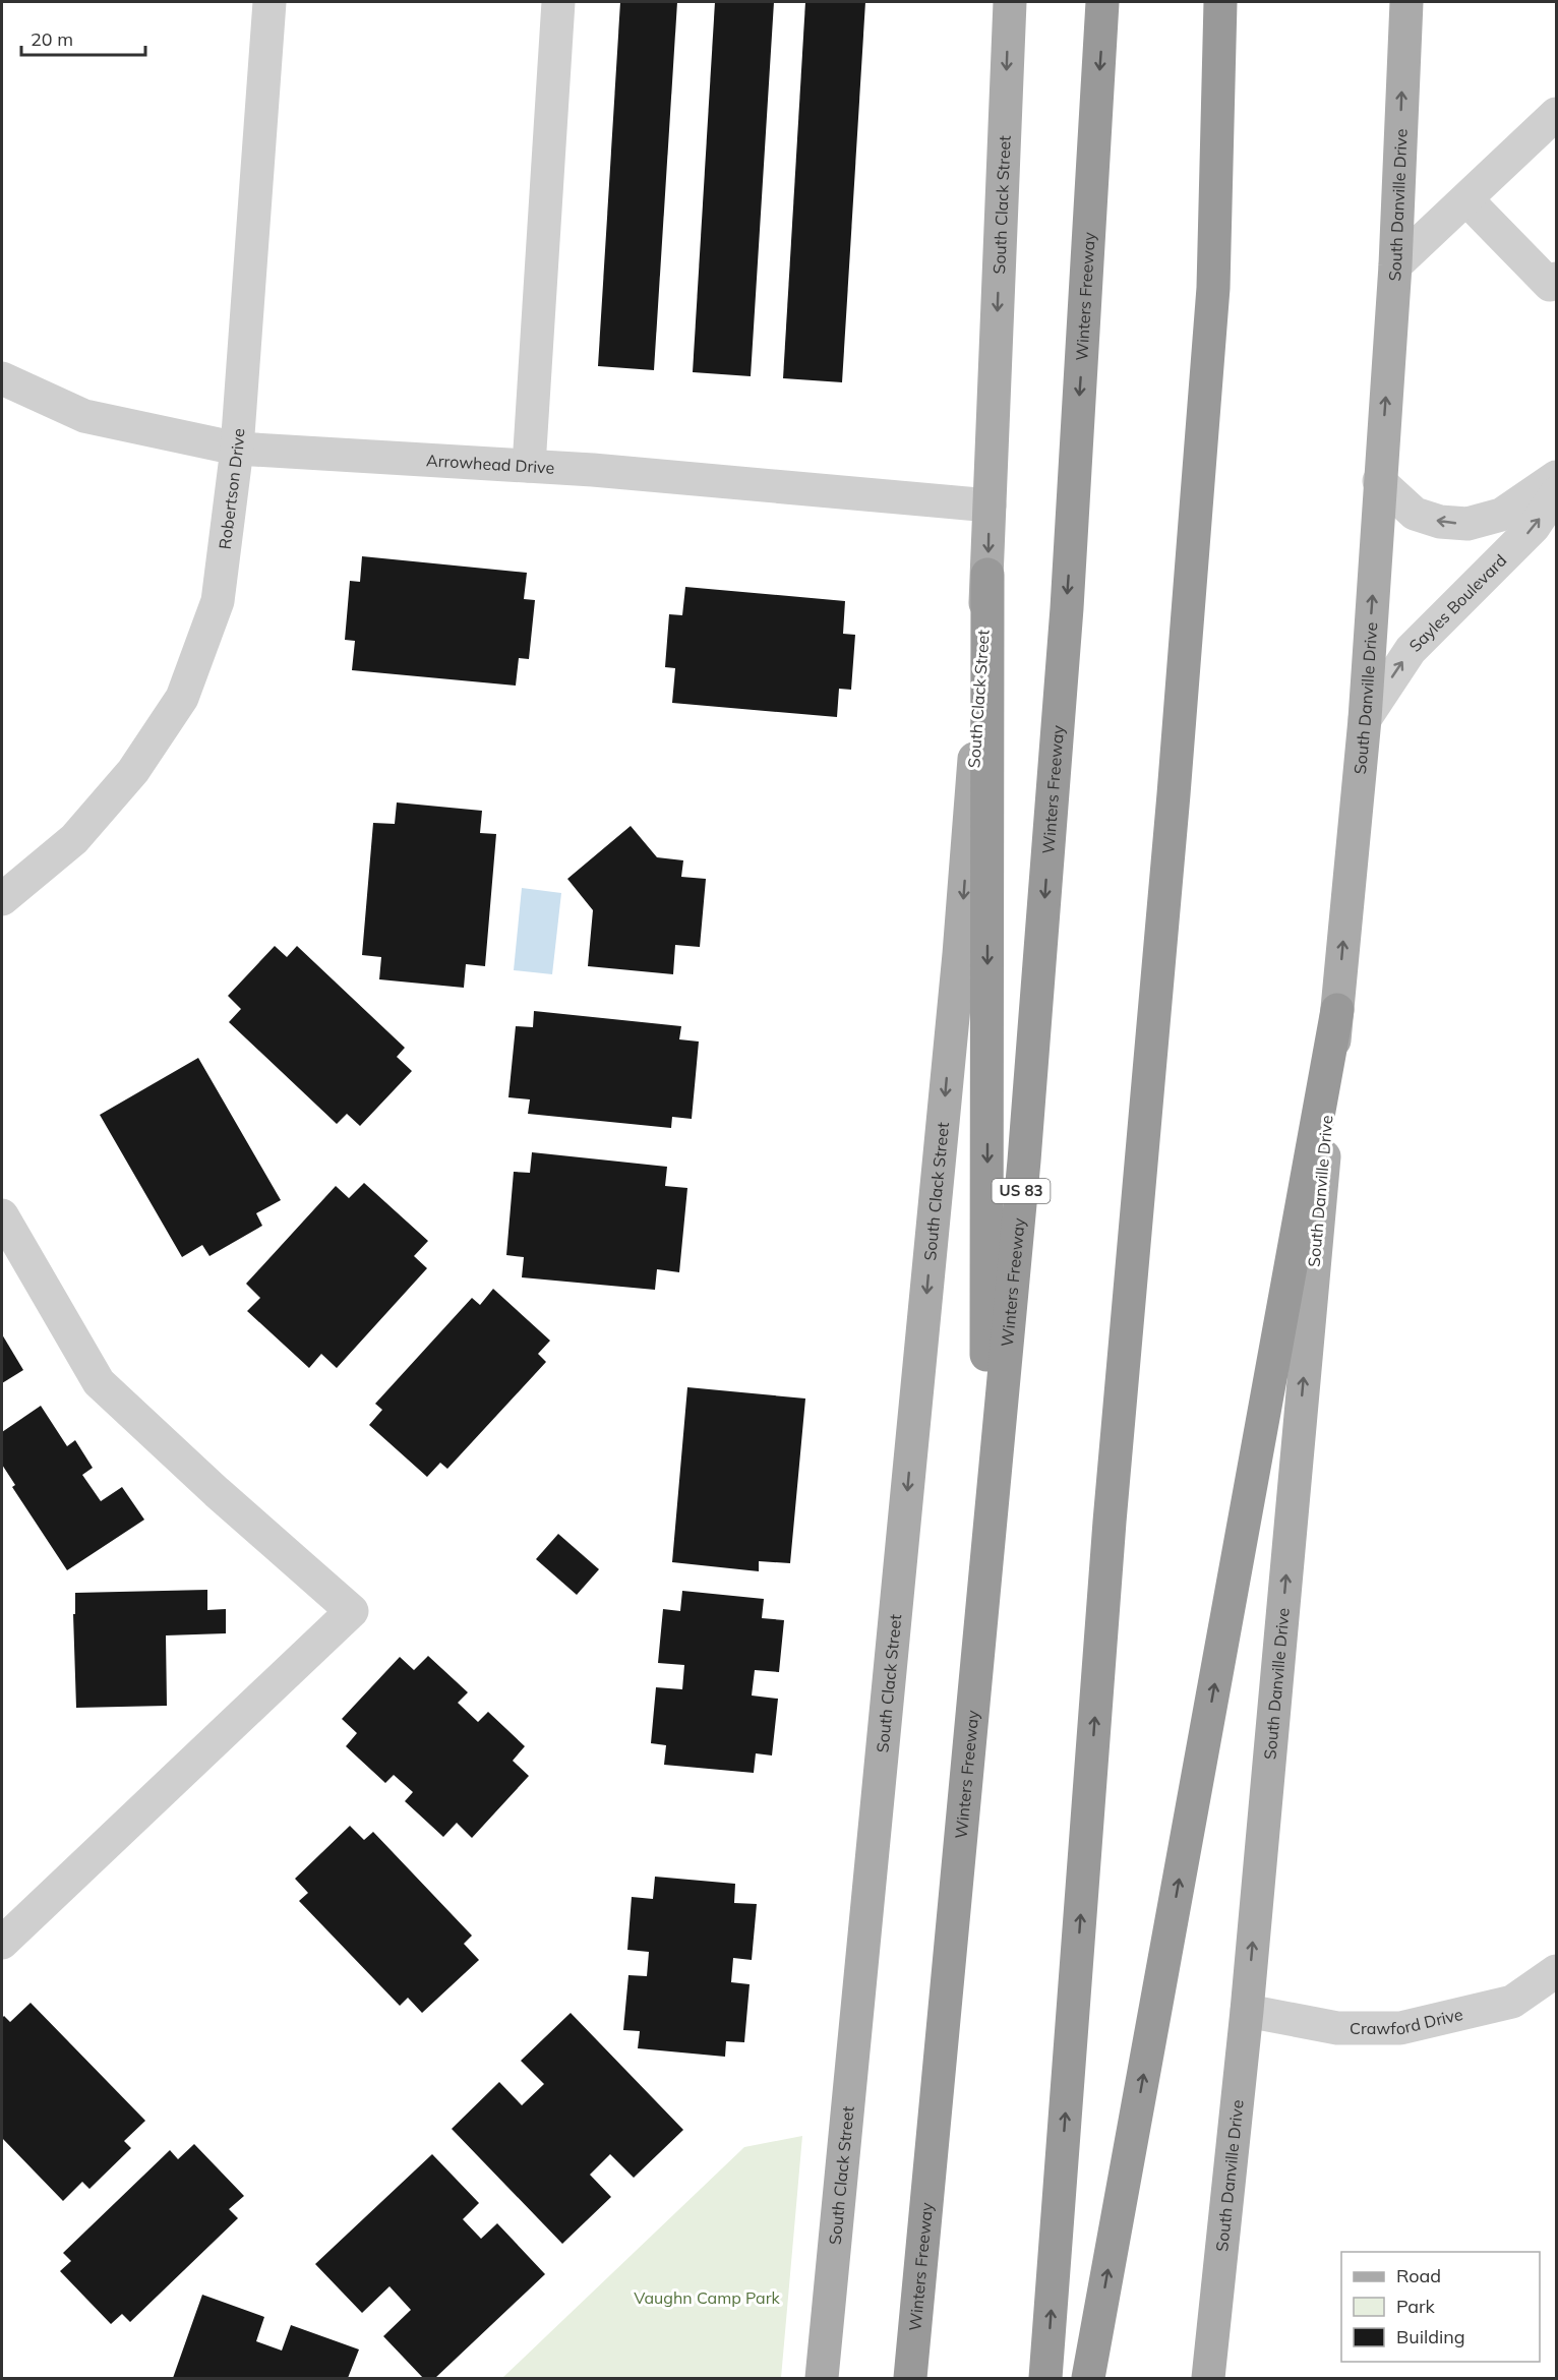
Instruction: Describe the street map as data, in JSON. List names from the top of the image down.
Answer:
{
  "streets": {
    "highway": ["Winters Freeway", "US 83"],
    "main road": ["South Clack Street", "South Danville Drive"],
    "street": [
      "Arrowhead Drive",
      "Robertson Drive",
      "Sayles Boulevard",
      "Crawford Drive"
    ]
  },
  "crossings": [
    ["South Clack Street", "Arrowhead Drive"],
    ["South Danville Drive", "Sayles Boulevard"],
    ["South Danville Drive", "Crawford Drive"],
    ["Arrowhead Drive", "Robertson Drive"]
  ],
  "one_way": ["South Clack Street", "South Danville Drive", "Sayles Boulevard"],
  "parks": ["Vaughn Camp Park"],
  "legend": ["Road", "Park", "Building"],
  "scale_bar": "20 m"
}
